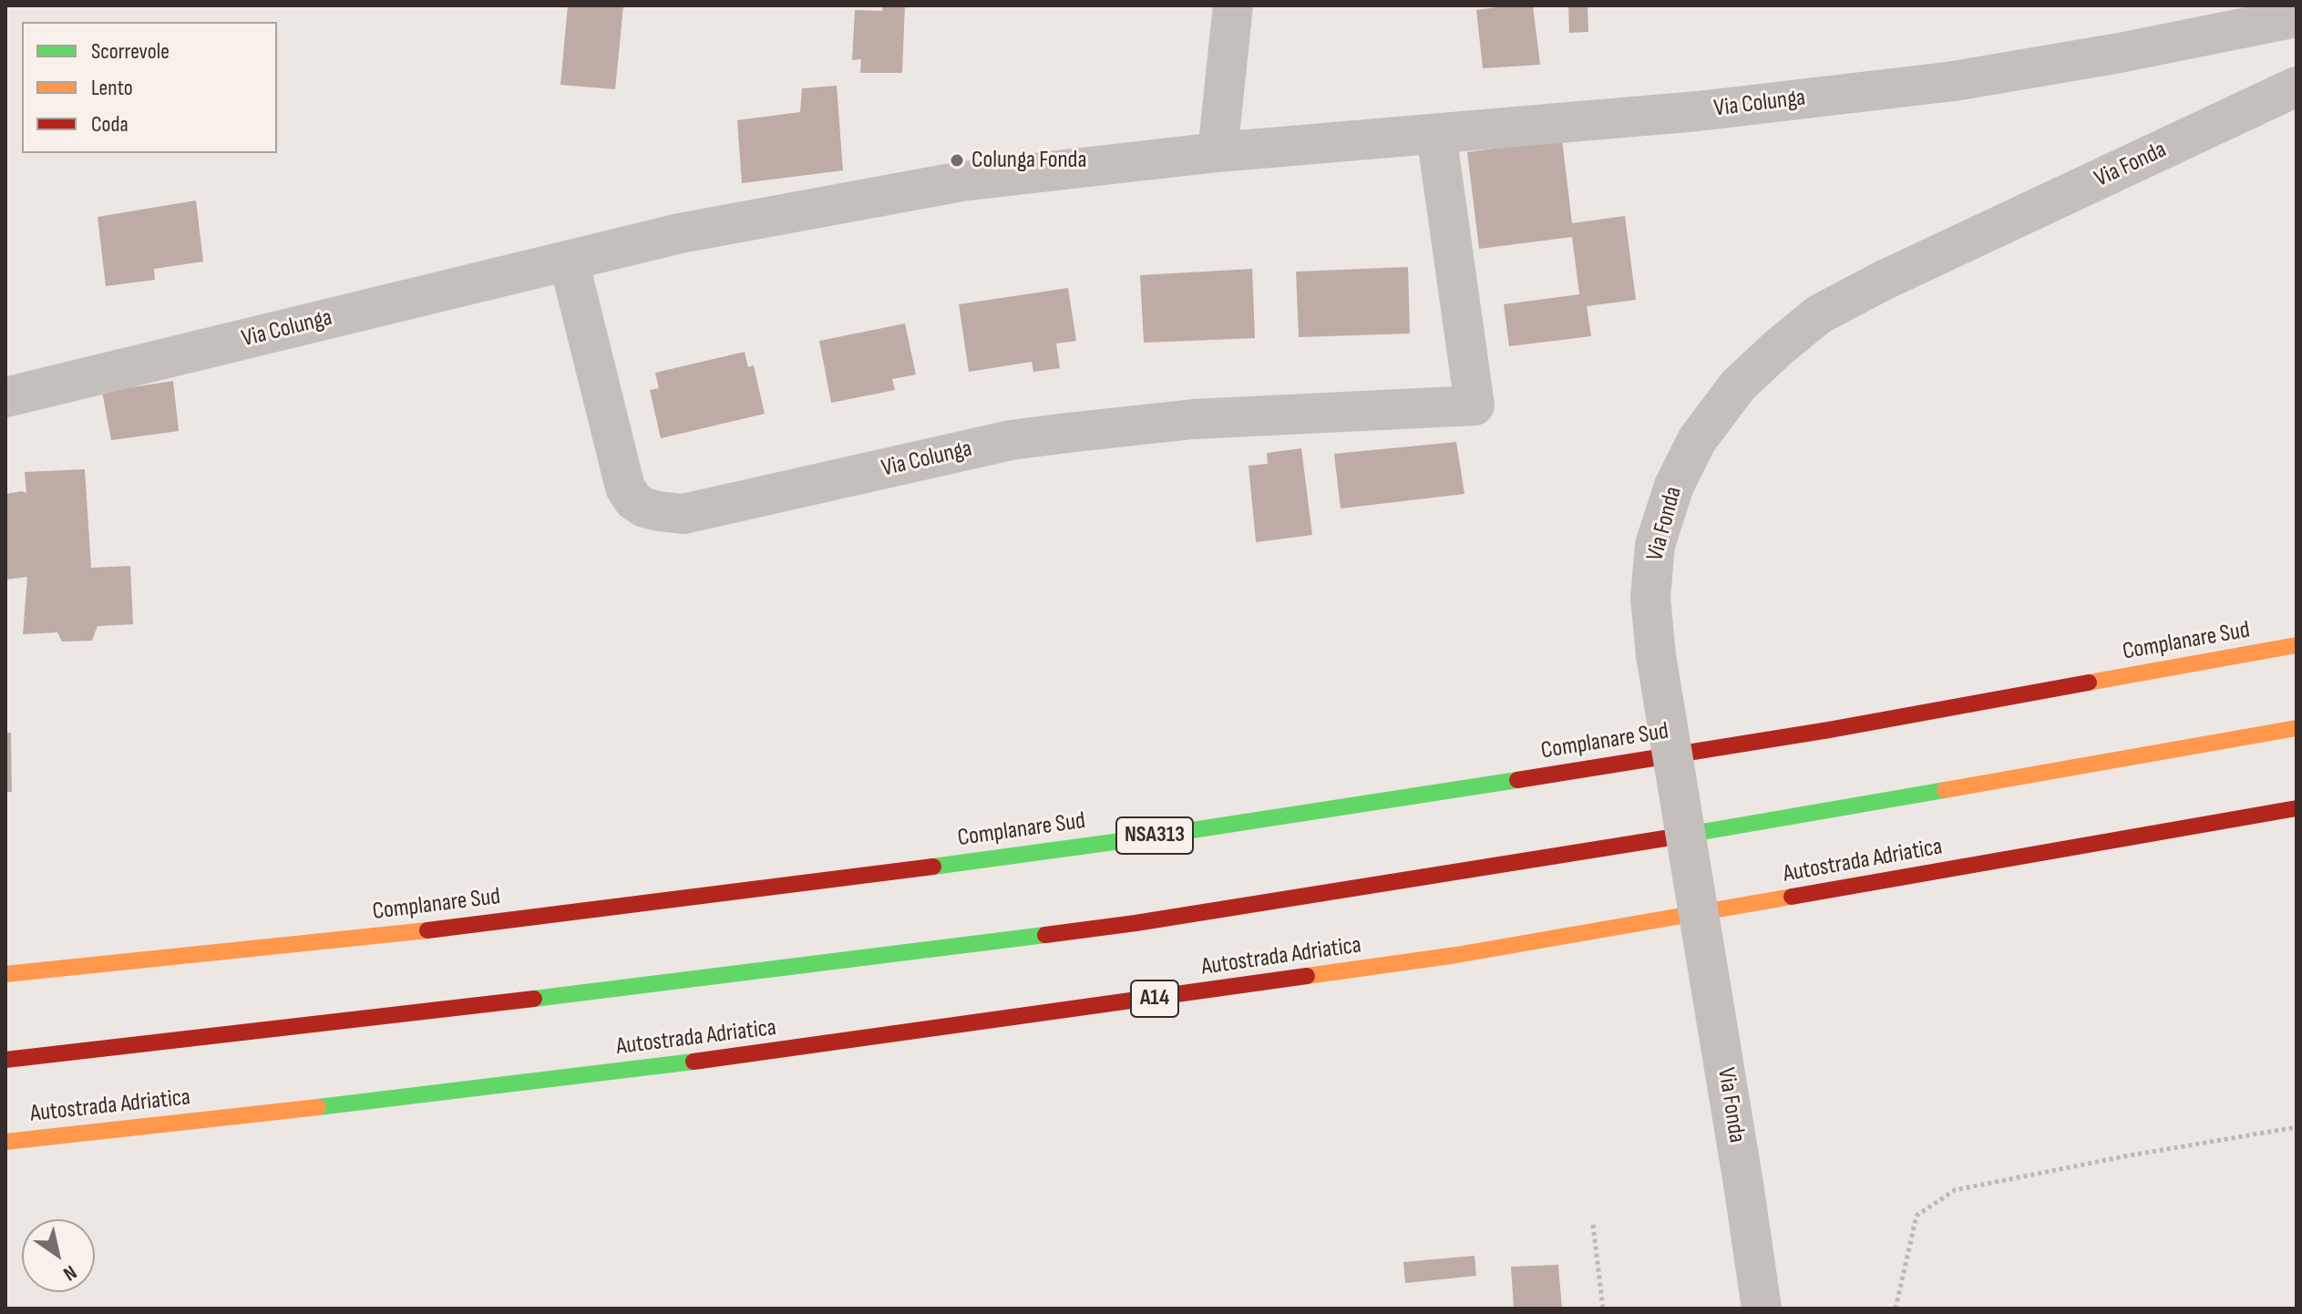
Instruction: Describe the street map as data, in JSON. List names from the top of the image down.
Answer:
{
  "streets": {
    "highway": [
      "Complanare Sud",
      "NSA313",
      "Autostrada Adriatica",
      "A14"
    ],
    "street": ["Via Colunga", "Via Fonda"]
  },
  "places": ["Colunga Fonda"],
  "legend": ["Scorrevole", "Lento", "Coda"],
  "north": "bottom right"
}
